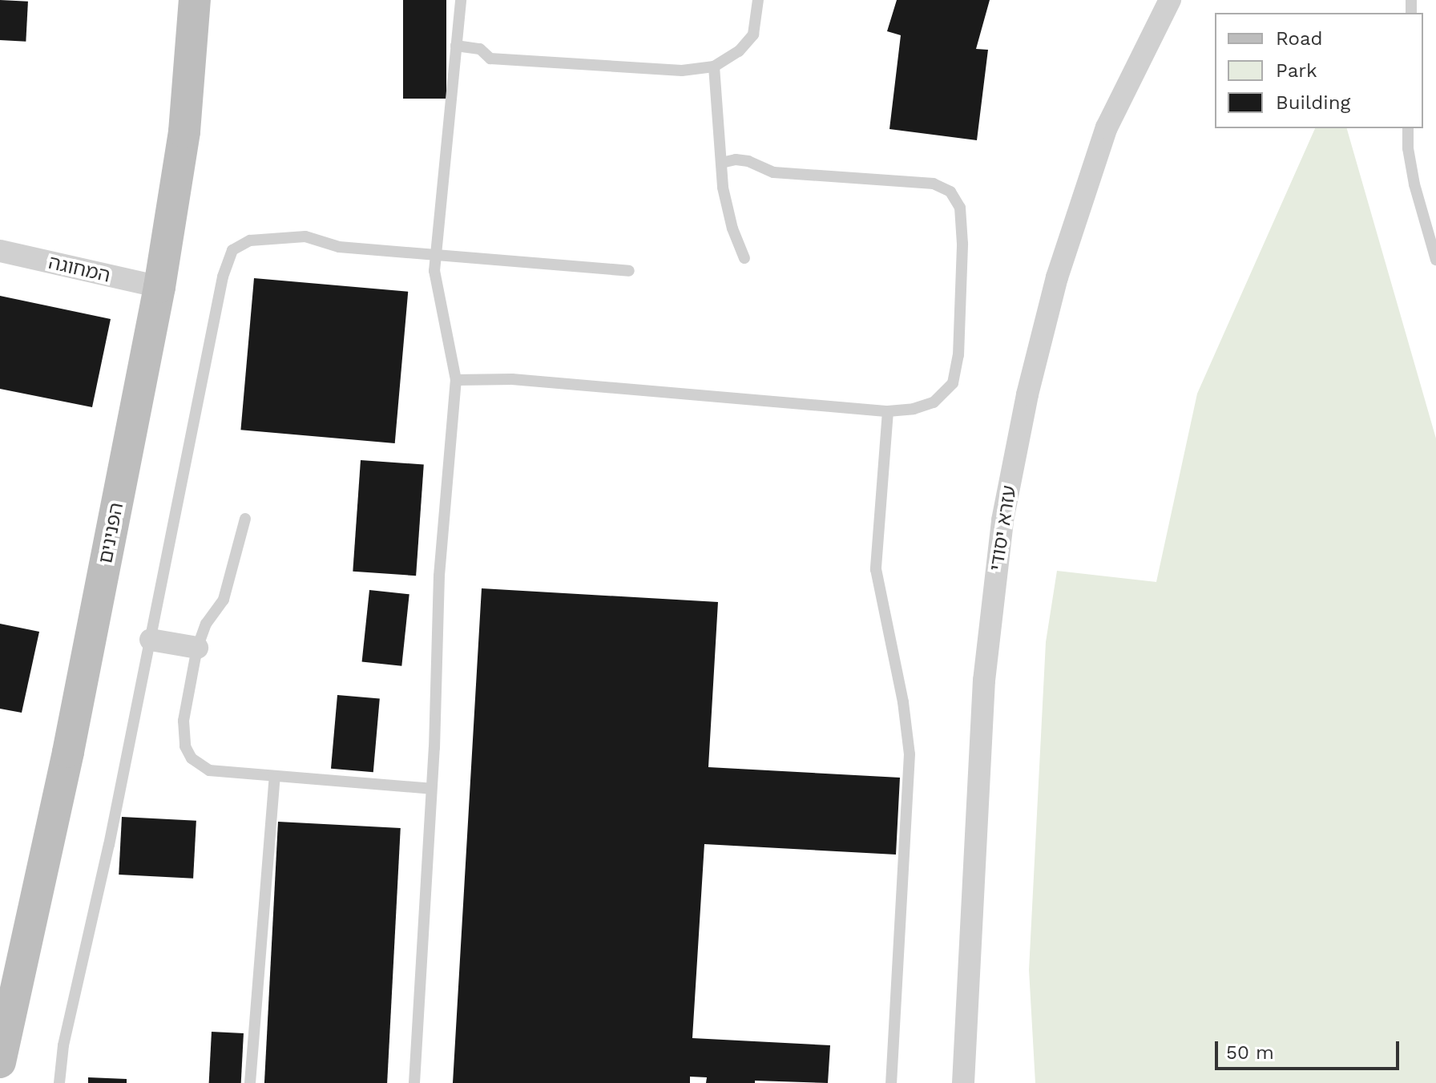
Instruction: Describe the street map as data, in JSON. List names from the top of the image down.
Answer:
{
  "streets": {
    "street": ["המחוגה", "עזרא יסודי", "הפנינים"]
  },
  "crossings": [
    ["המחוגה", "הפנינים"]
  ],
  "legend": ["Road", "Park", "Building"],
  "scale_bar": "50 m"
}
